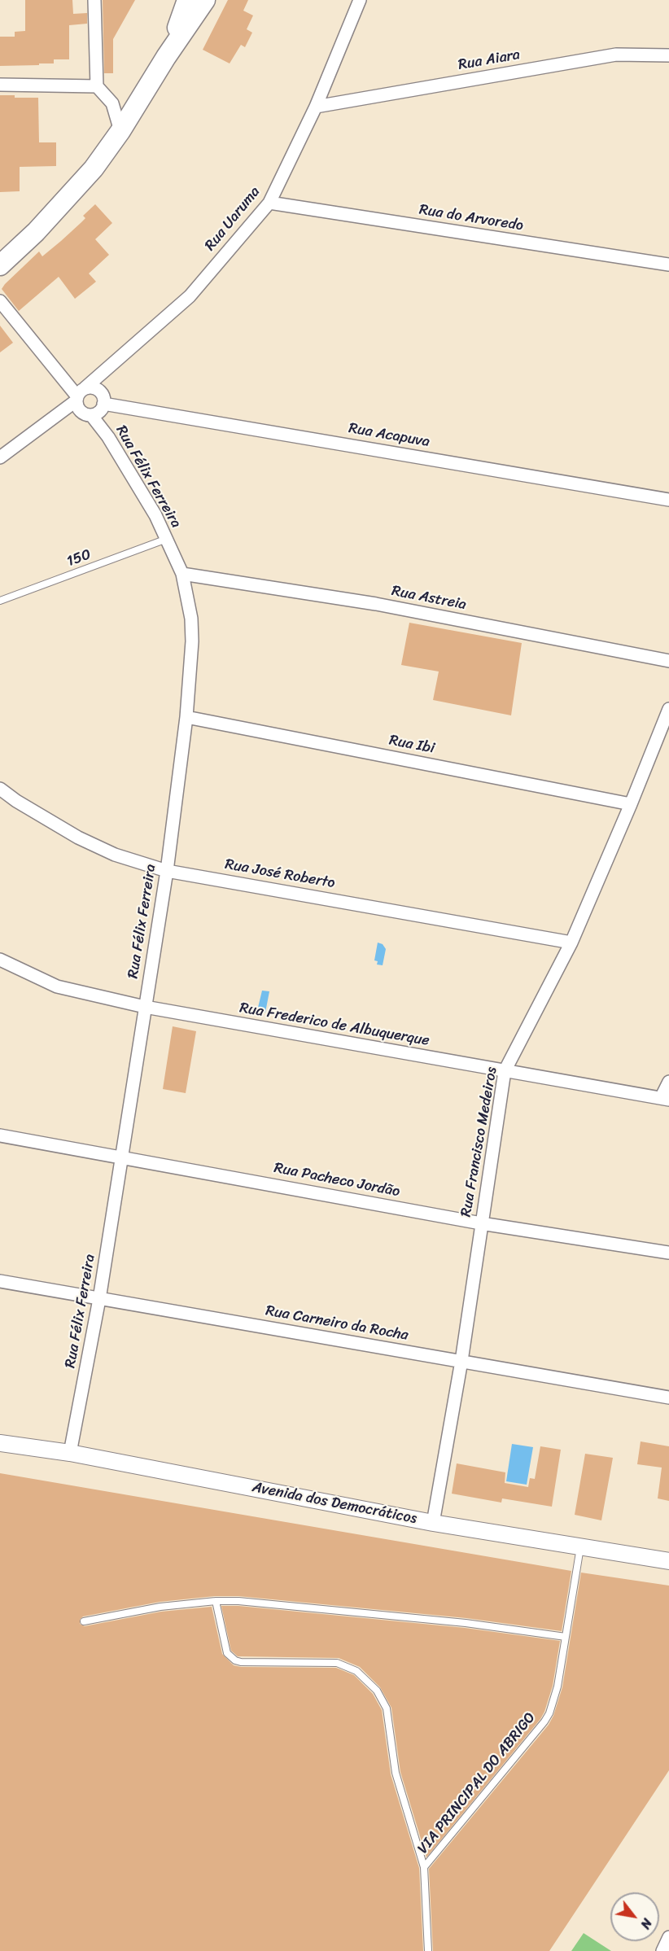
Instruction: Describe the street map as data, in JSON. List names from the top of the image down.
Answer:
{
  "streets": {
    "street": [
      "Rua Aiara",
      "Rua do Arvoredo",
      "Rua Uaruma",
      "Rua Acapuva",
      "Rua Félix Ferreira",
      "Rua Astreia",
      "Rua Ibi",
      "Rua José Roberto",
      "Rua Frederico de Albuquerque",
      "Rua Francisco Medeiros",
      "Rua Pacheco Jordão",
      "Rua Carneiro da Rocha",
      "Avenida dos Democráticos"
    ],
    "lane": ["150", "VIA PRINCIPAL DO ABRIGO"]
  },
  "crossings": [
    ["Rua Aiara", "Rua Uaruma"],
    ["Rua do Arvoredo", "Rua Uaruma"],
    ["Rua Uaruma", "Rua Acapuva"],
    ["Rua Uaruma", "Rua Félix Ferreira"],
    ["Rua Acapuva", "Rua Félix Ferreira"],
    ["Rua Félix Ferreira", "150"],
    ["Rua Félix Ferreira", "Rua Astreia"],
    ["Rua Félix Ferreira", "Rua Ibi"],
    ["Rua Félix Ferreira", "Rua José Roberto"],
    ["Rua Félix Ferreira", "Rua Frederico de Albuquerque"],
    ["Rua Félix Ferreira", "Rua Pacheco Jordão"],
    ["Rua Félix Ferreira", "Rua Carneiro da Rocha"],
    ["Rua Félix Ferreira", "Avenida dos Democráticos"],
    ["Rua Ibi", "Rua Francisco Medeiros"],
    ["Rua José Roberto", "Rua Francisco Medeiros"],
    ["Rua Frederico de Albuquerque", "Rua Francisco Medeiros"],
    ["Rua Francisco Medeiros", "Rua Pacheco Jordão"],
    ["Rua Francisco Medeiros", "Rua Carneiro da Rocha"],
    ["Rua Francisco Medeiros", "Avenida dos Democráticos"],
    ["Avenida dos Democráticos", "VIA PRINCIPAL DO ABRIGO"]
  ],
  "north": "bottom right"
}
